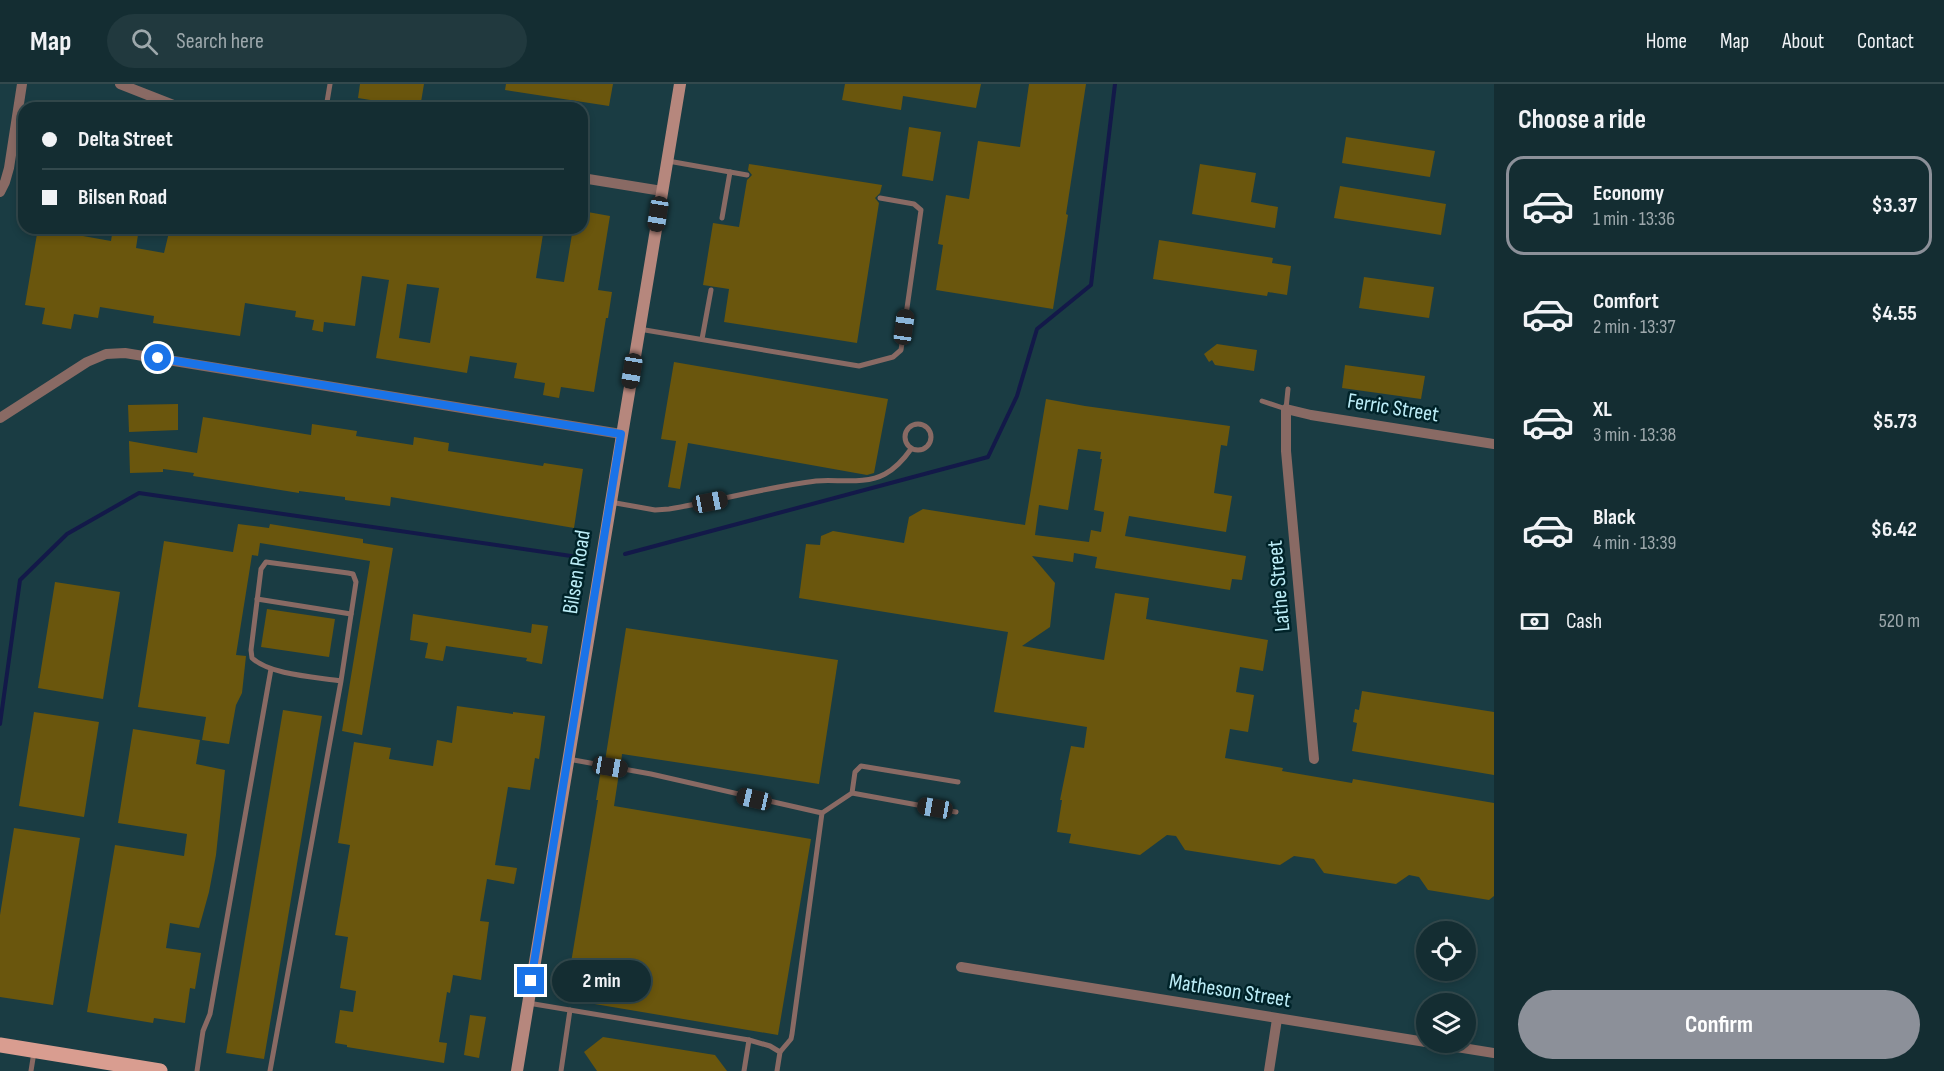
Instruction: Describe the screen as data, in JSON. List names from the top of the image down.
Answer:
{
  "streets": {
    "street": [
      "Ferric Street",
      "Bilsen Road",
      "Lathe Street",
      "Matheson Street"
    ]
  },
  "crossings": [
    ["Ferric Street", "Lathe Street"]
  ],
  "page": {
    "header": "Map",
    "search": "Search here",
    "nav": [
      "Home",
      "Map",
      "About",
      "Contact"
    ],
    "heading": "Choose a ride",
    "banner": ["Delta Street", "Bilsen Road"],
    "list": [
      {
        "name": "Economy",
        "note": "1 min · 13:36",
        "value": "$3.37"
      },
      {
        "name": "Comfort",
        "note": "2 min · 13:37",
        "value": "$4.55"
      },
      {
        "name": "XL",
        "note": "3 min · 13:38",
        "value": "$5.73"
      },
      {
        "name": "Black",
        "note": "4 min · 13:39",
        "value": "$6.42"
      }
    ],
    "pay": ["Cash", "520 m"],
    "bubble": "2 min",
    "buttons": "Confirm"
  }
}
